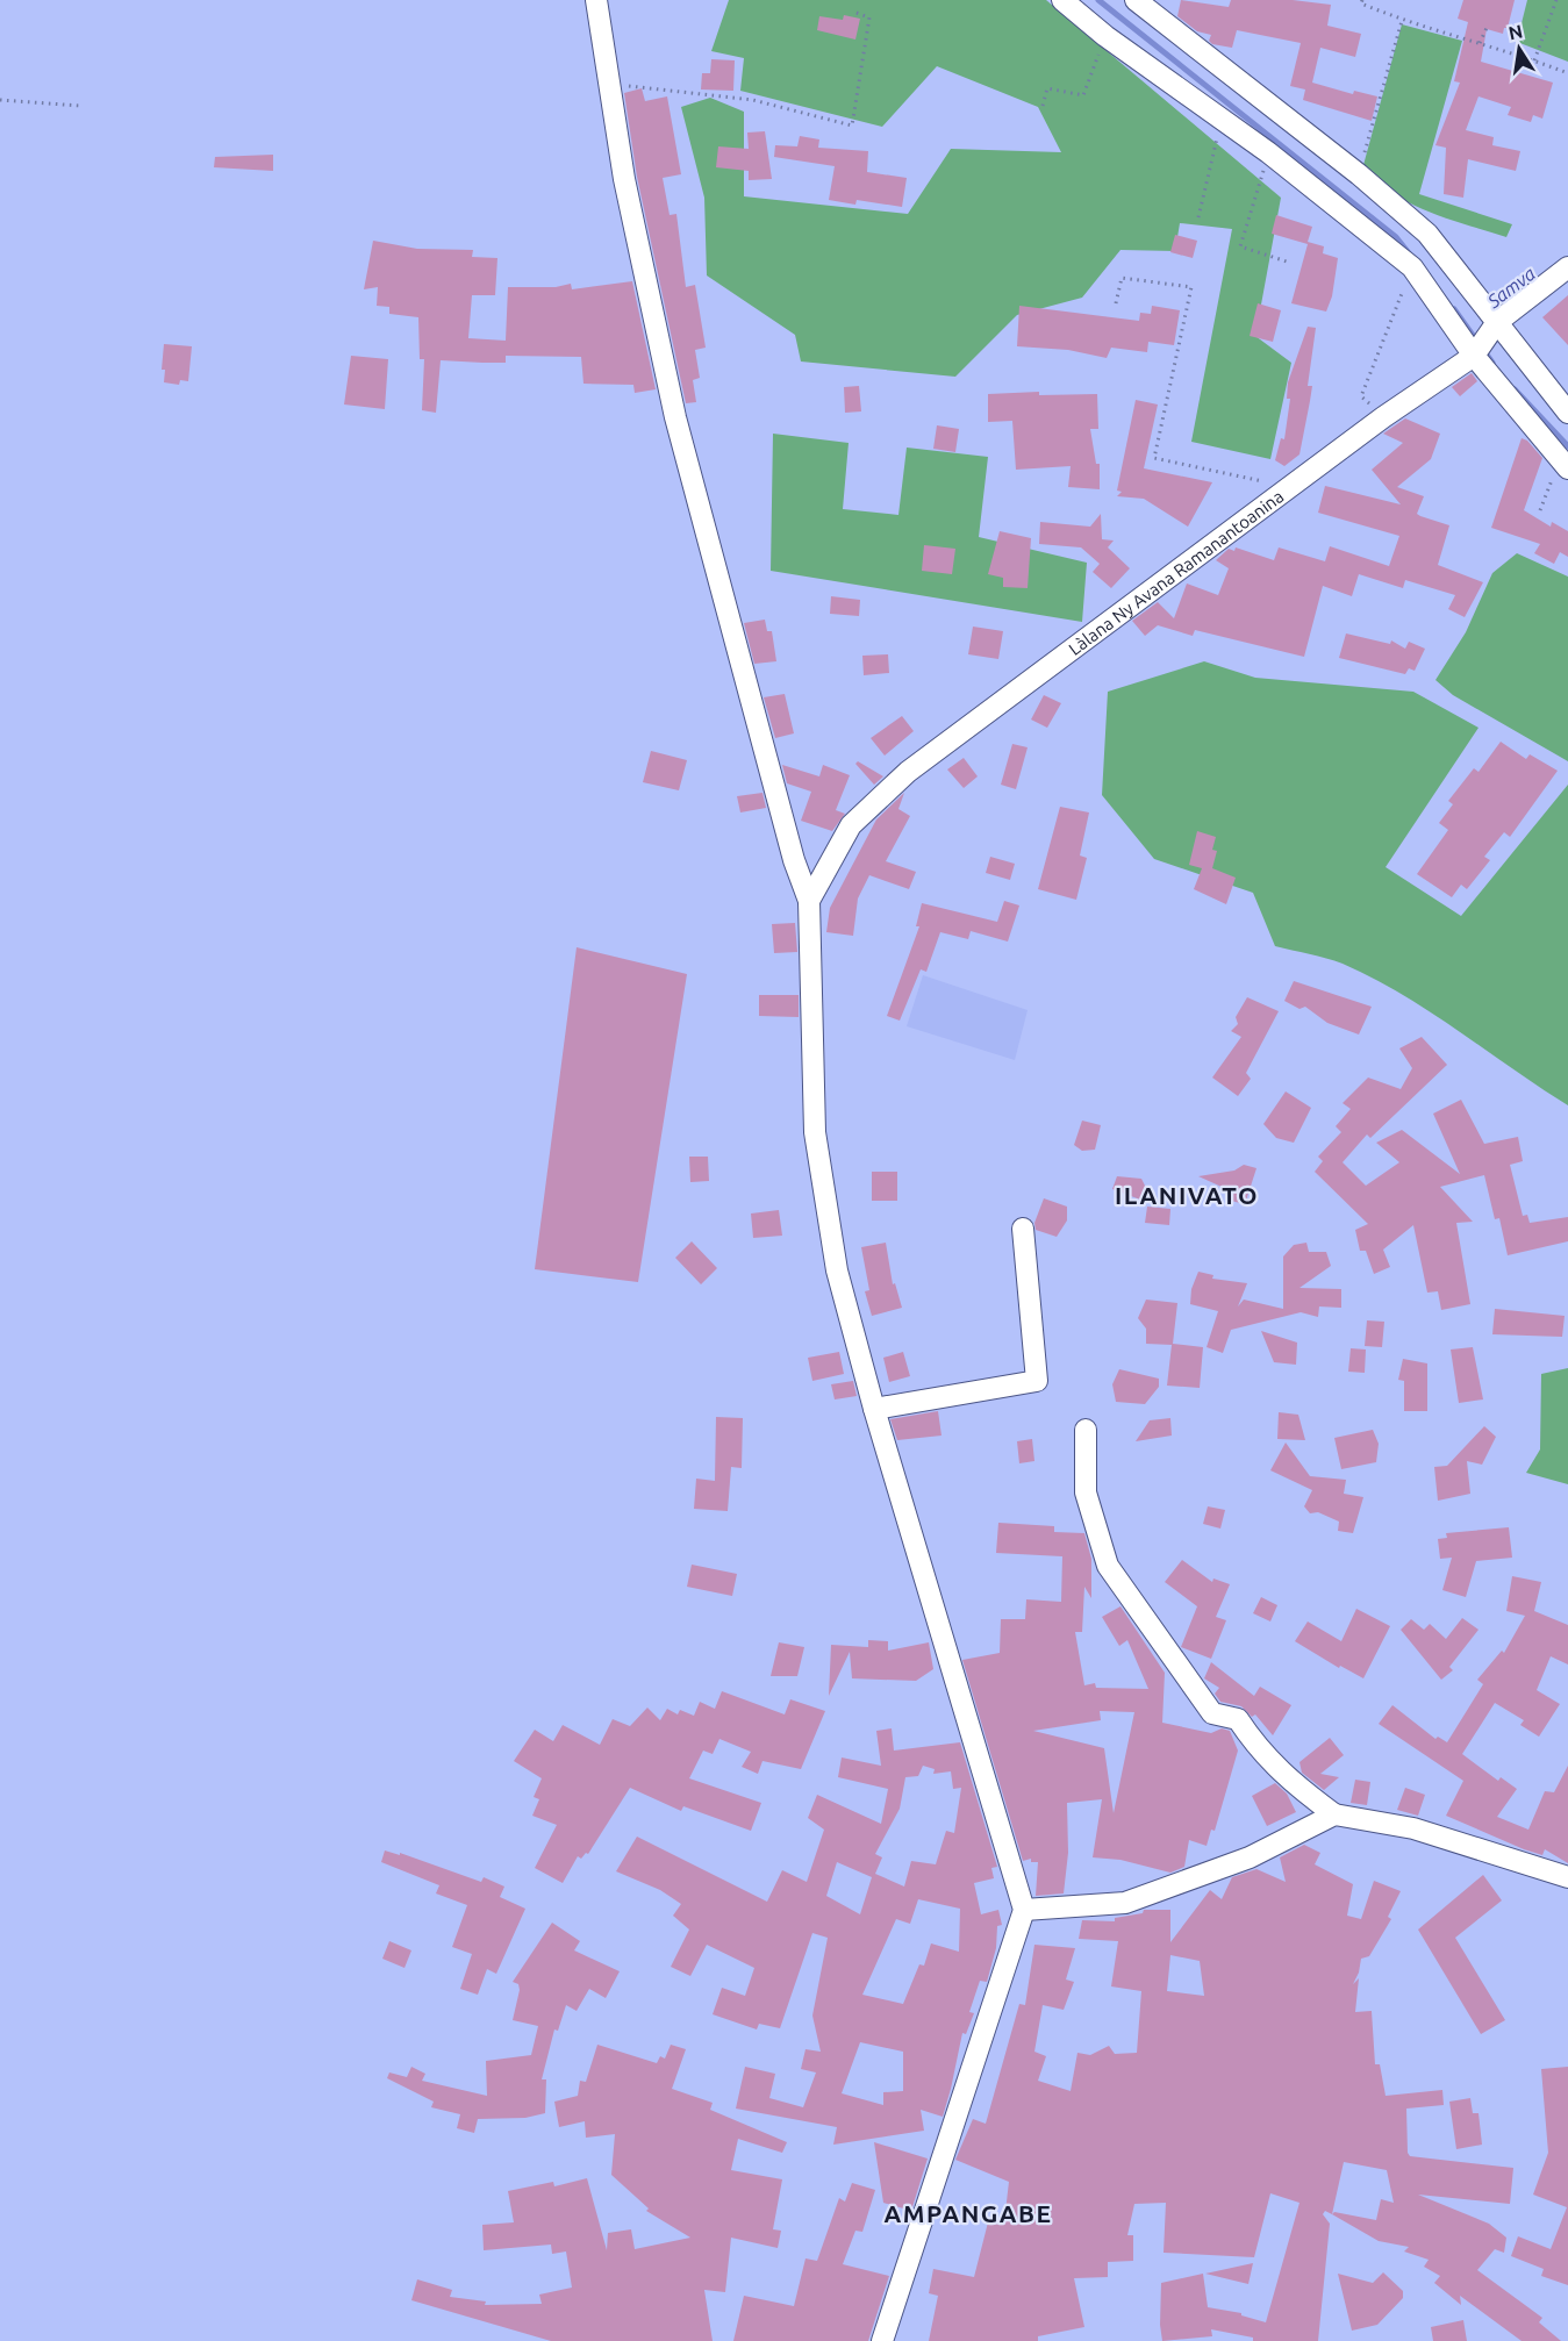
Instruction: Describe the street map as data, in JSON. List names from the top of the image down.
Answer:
{
  "streets": {
    "street": ["Làlana Ny Avana Ramanantoanina"]
  },
  "districts": ["ILANIVATO", "AMPANGABE"],
  "water": ["Samva"],
  "north": "top"
}
